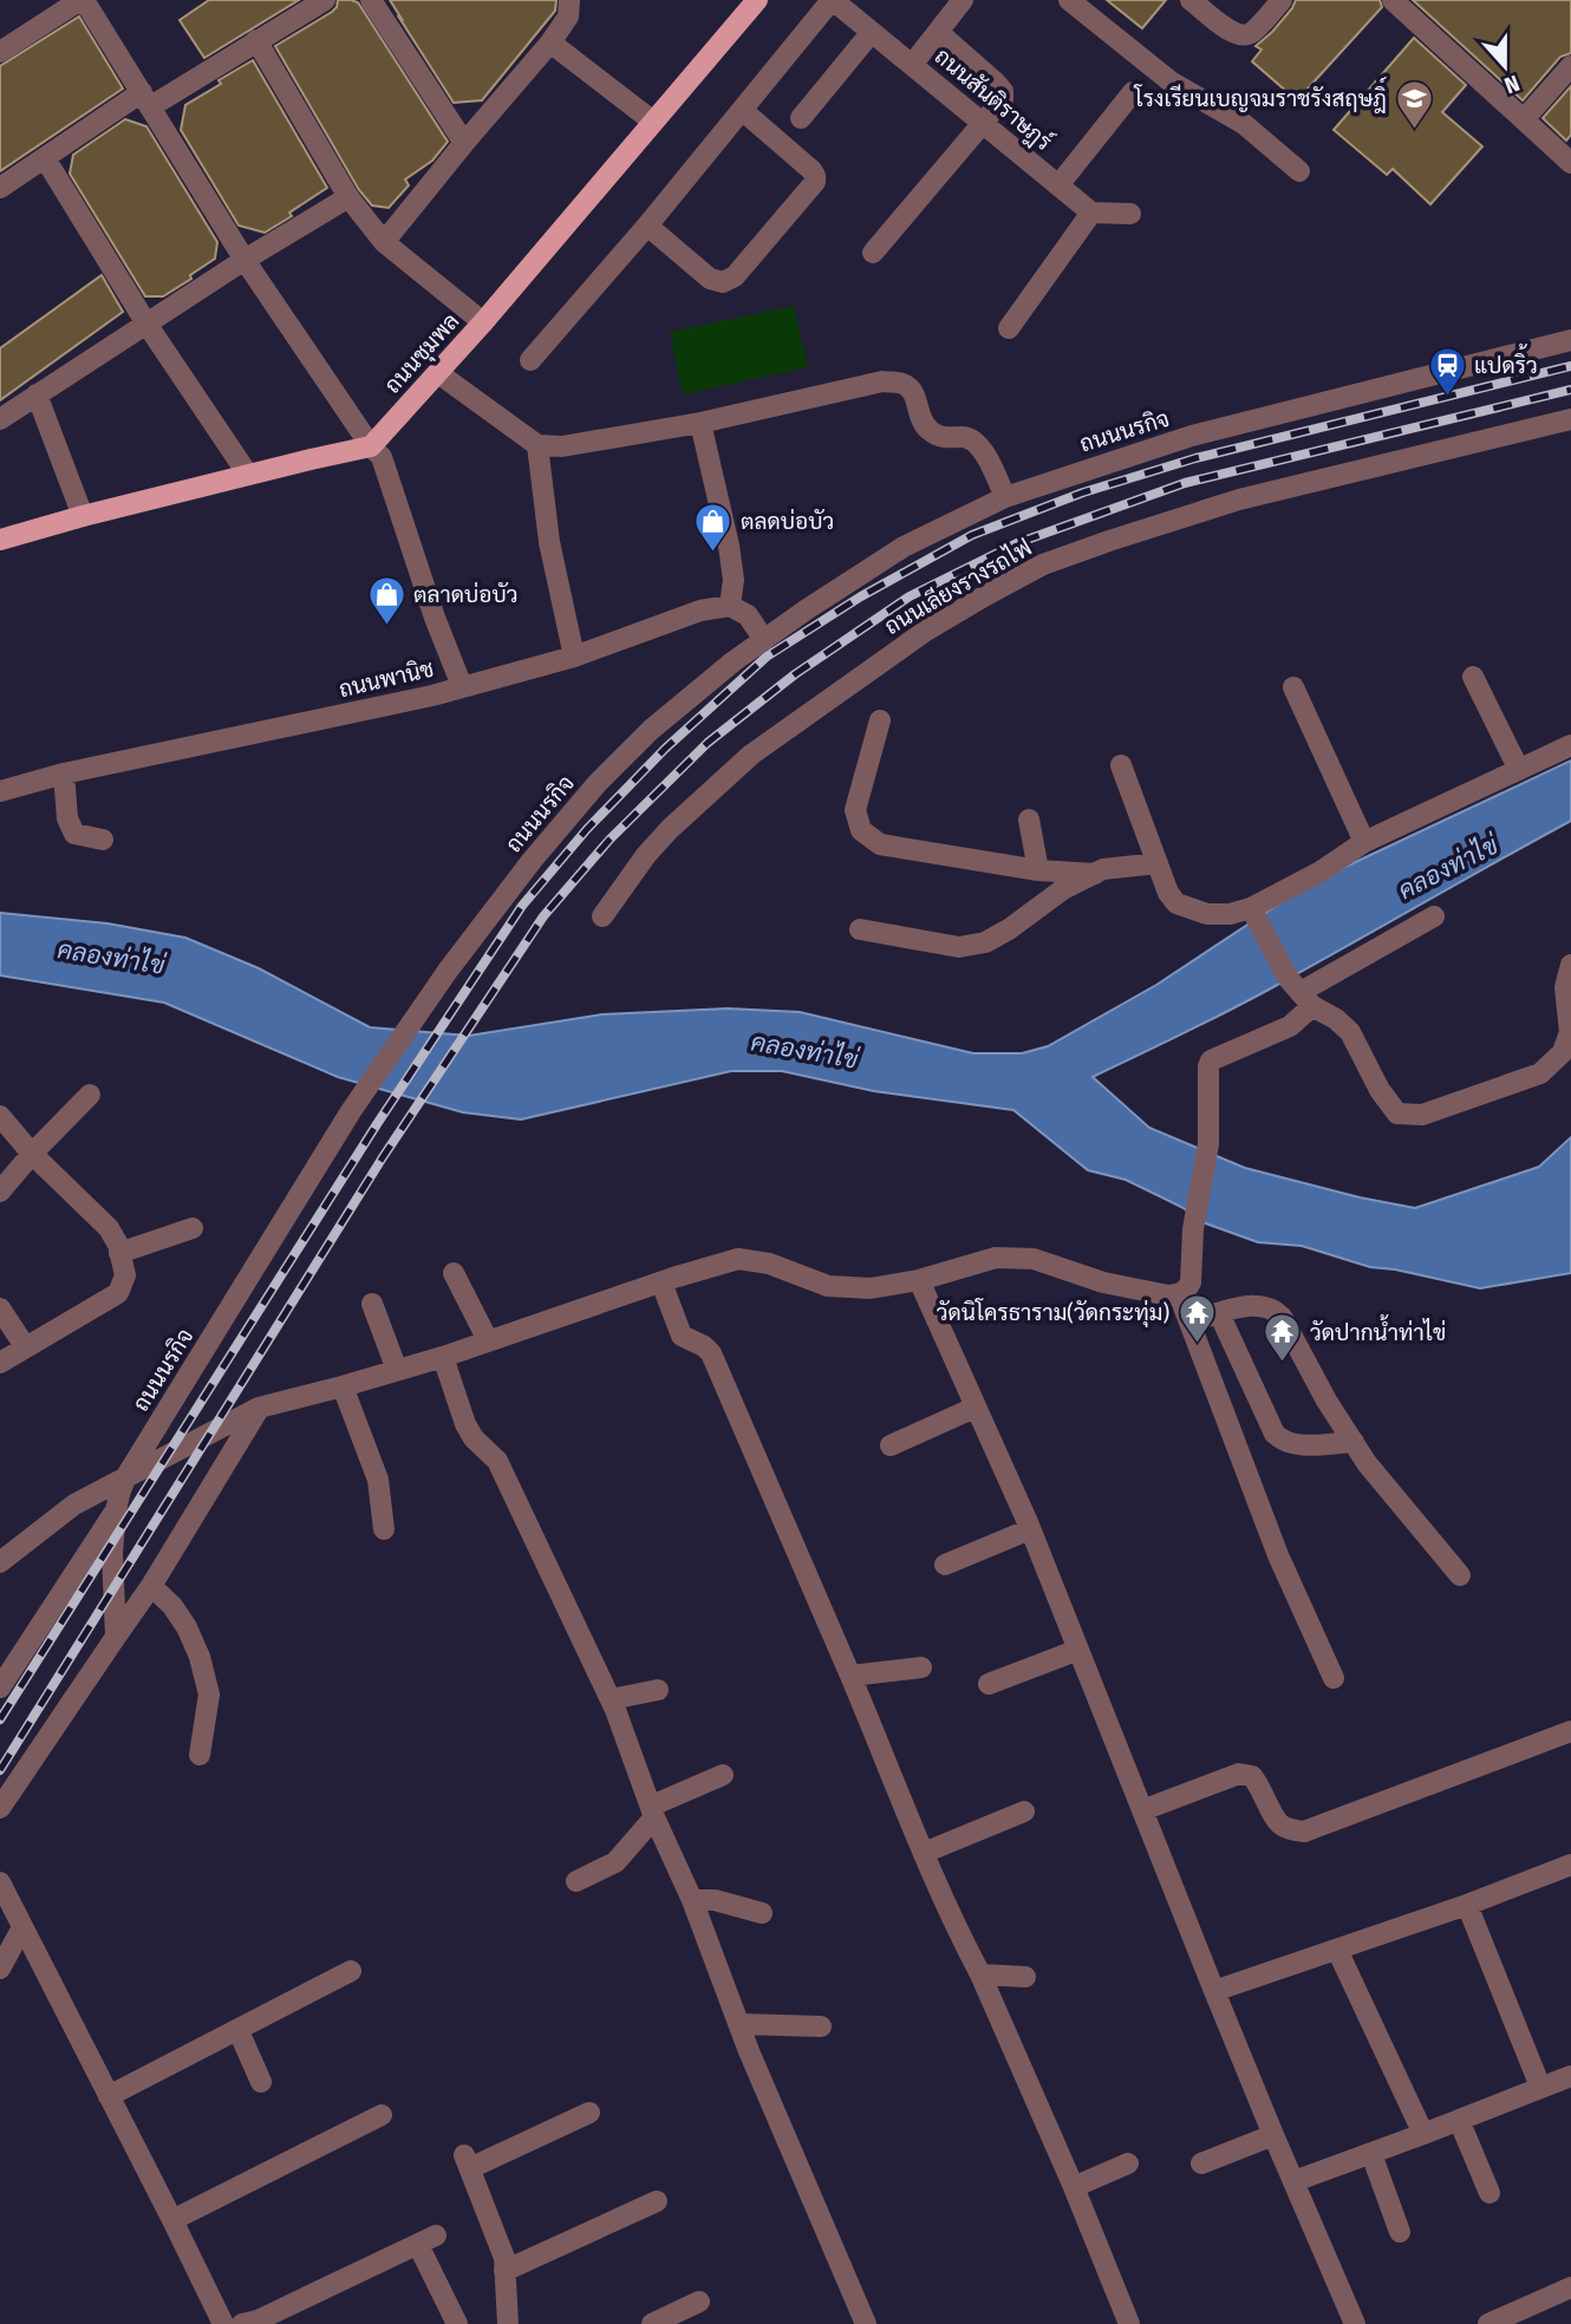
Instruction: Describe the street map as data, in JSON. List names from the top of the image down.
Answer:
{
  "streets": {
    "main road": ["ถนนชุมพล"],
    "street": [
      "ถนนสันติราษฎร์",
      "ถนนนรกิจ",
      "ถนนเลียงรางรถไฟ",
      "ถนนพานิช"
    ]
  },
  "water": ["คลองท่าไข่"],
  "places": {
    "school or university": ["โรงเรียนเบญจมราชรังสฤษฎิ์"],
    "station": ["แปดริ้ว"],
    "shop": ["ตลดบ่อบัว", "ตลาดบ่อบัว"],
    "temple": ["วัดนิโครธาราม(วัดกระทุ่ม)", "วัดปากน้ำท่าไข่"]
  },
  "north": "bottom"
}
